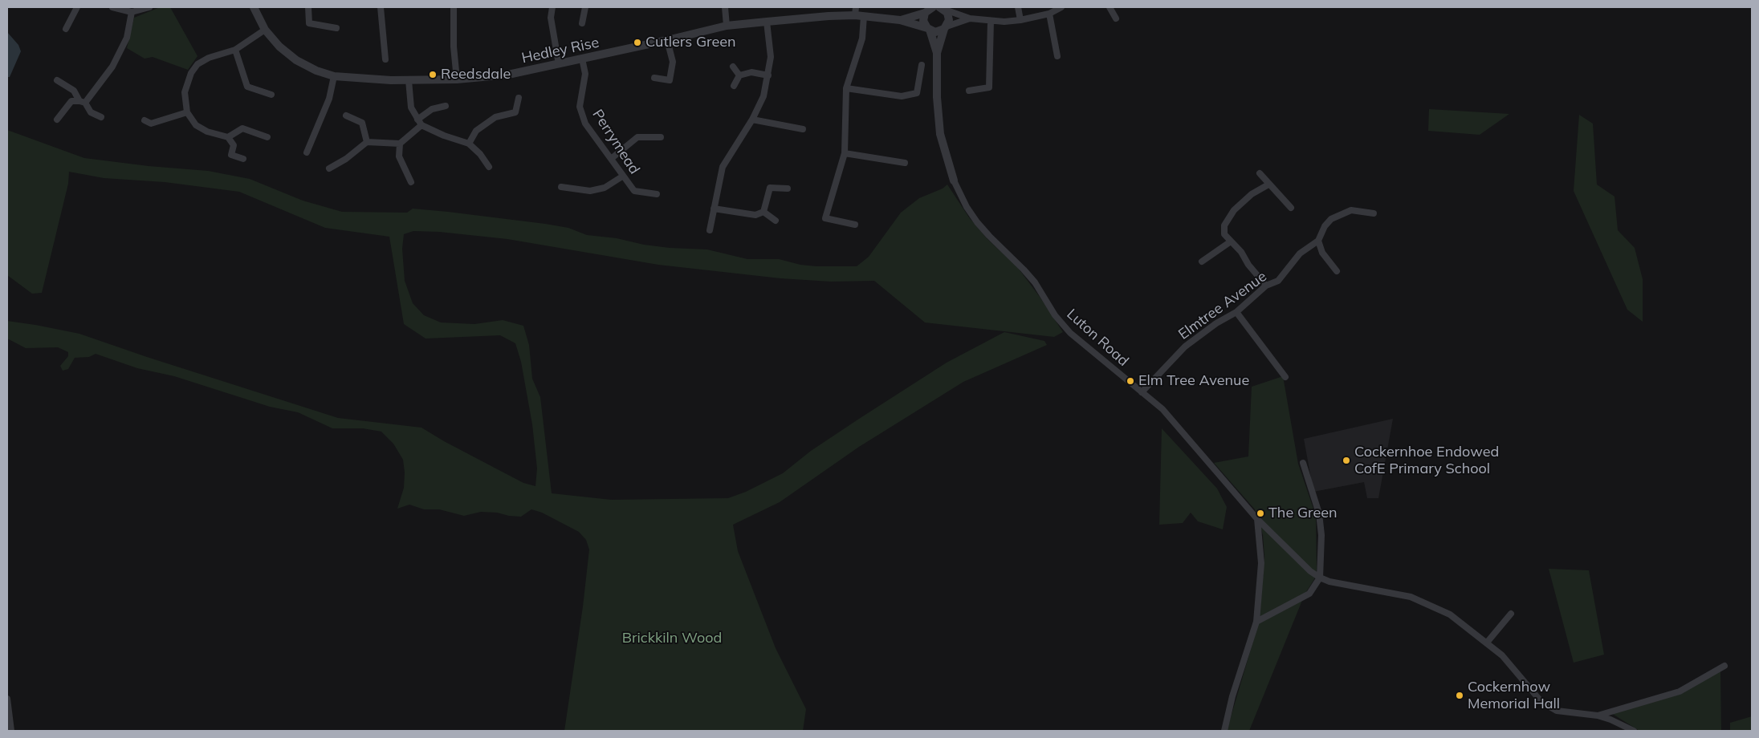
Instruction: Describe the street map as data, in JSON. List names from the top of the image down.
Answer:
{
  "streets": {
    "street": [
      "Hedley Rise",
      "Perrymead",
      "Elmtree Avenue",
      "Luton Road"
    ]
  },
  "crossings": [
    ["Hedley Rise", "Perrymead"],
    ["Elmtree Avenue", "Luton Road"]
  ],
  "parks": ["Brickkiln Wood"],
  "places": [
    "Cutlers Green",
    "Reedsdale",
    "Elm Tree Avenue",
    "Cockernhoe Endowed CofE Primary School",
    "The Green",
    "Cockernhow Memorial Hall"
  ]
}
